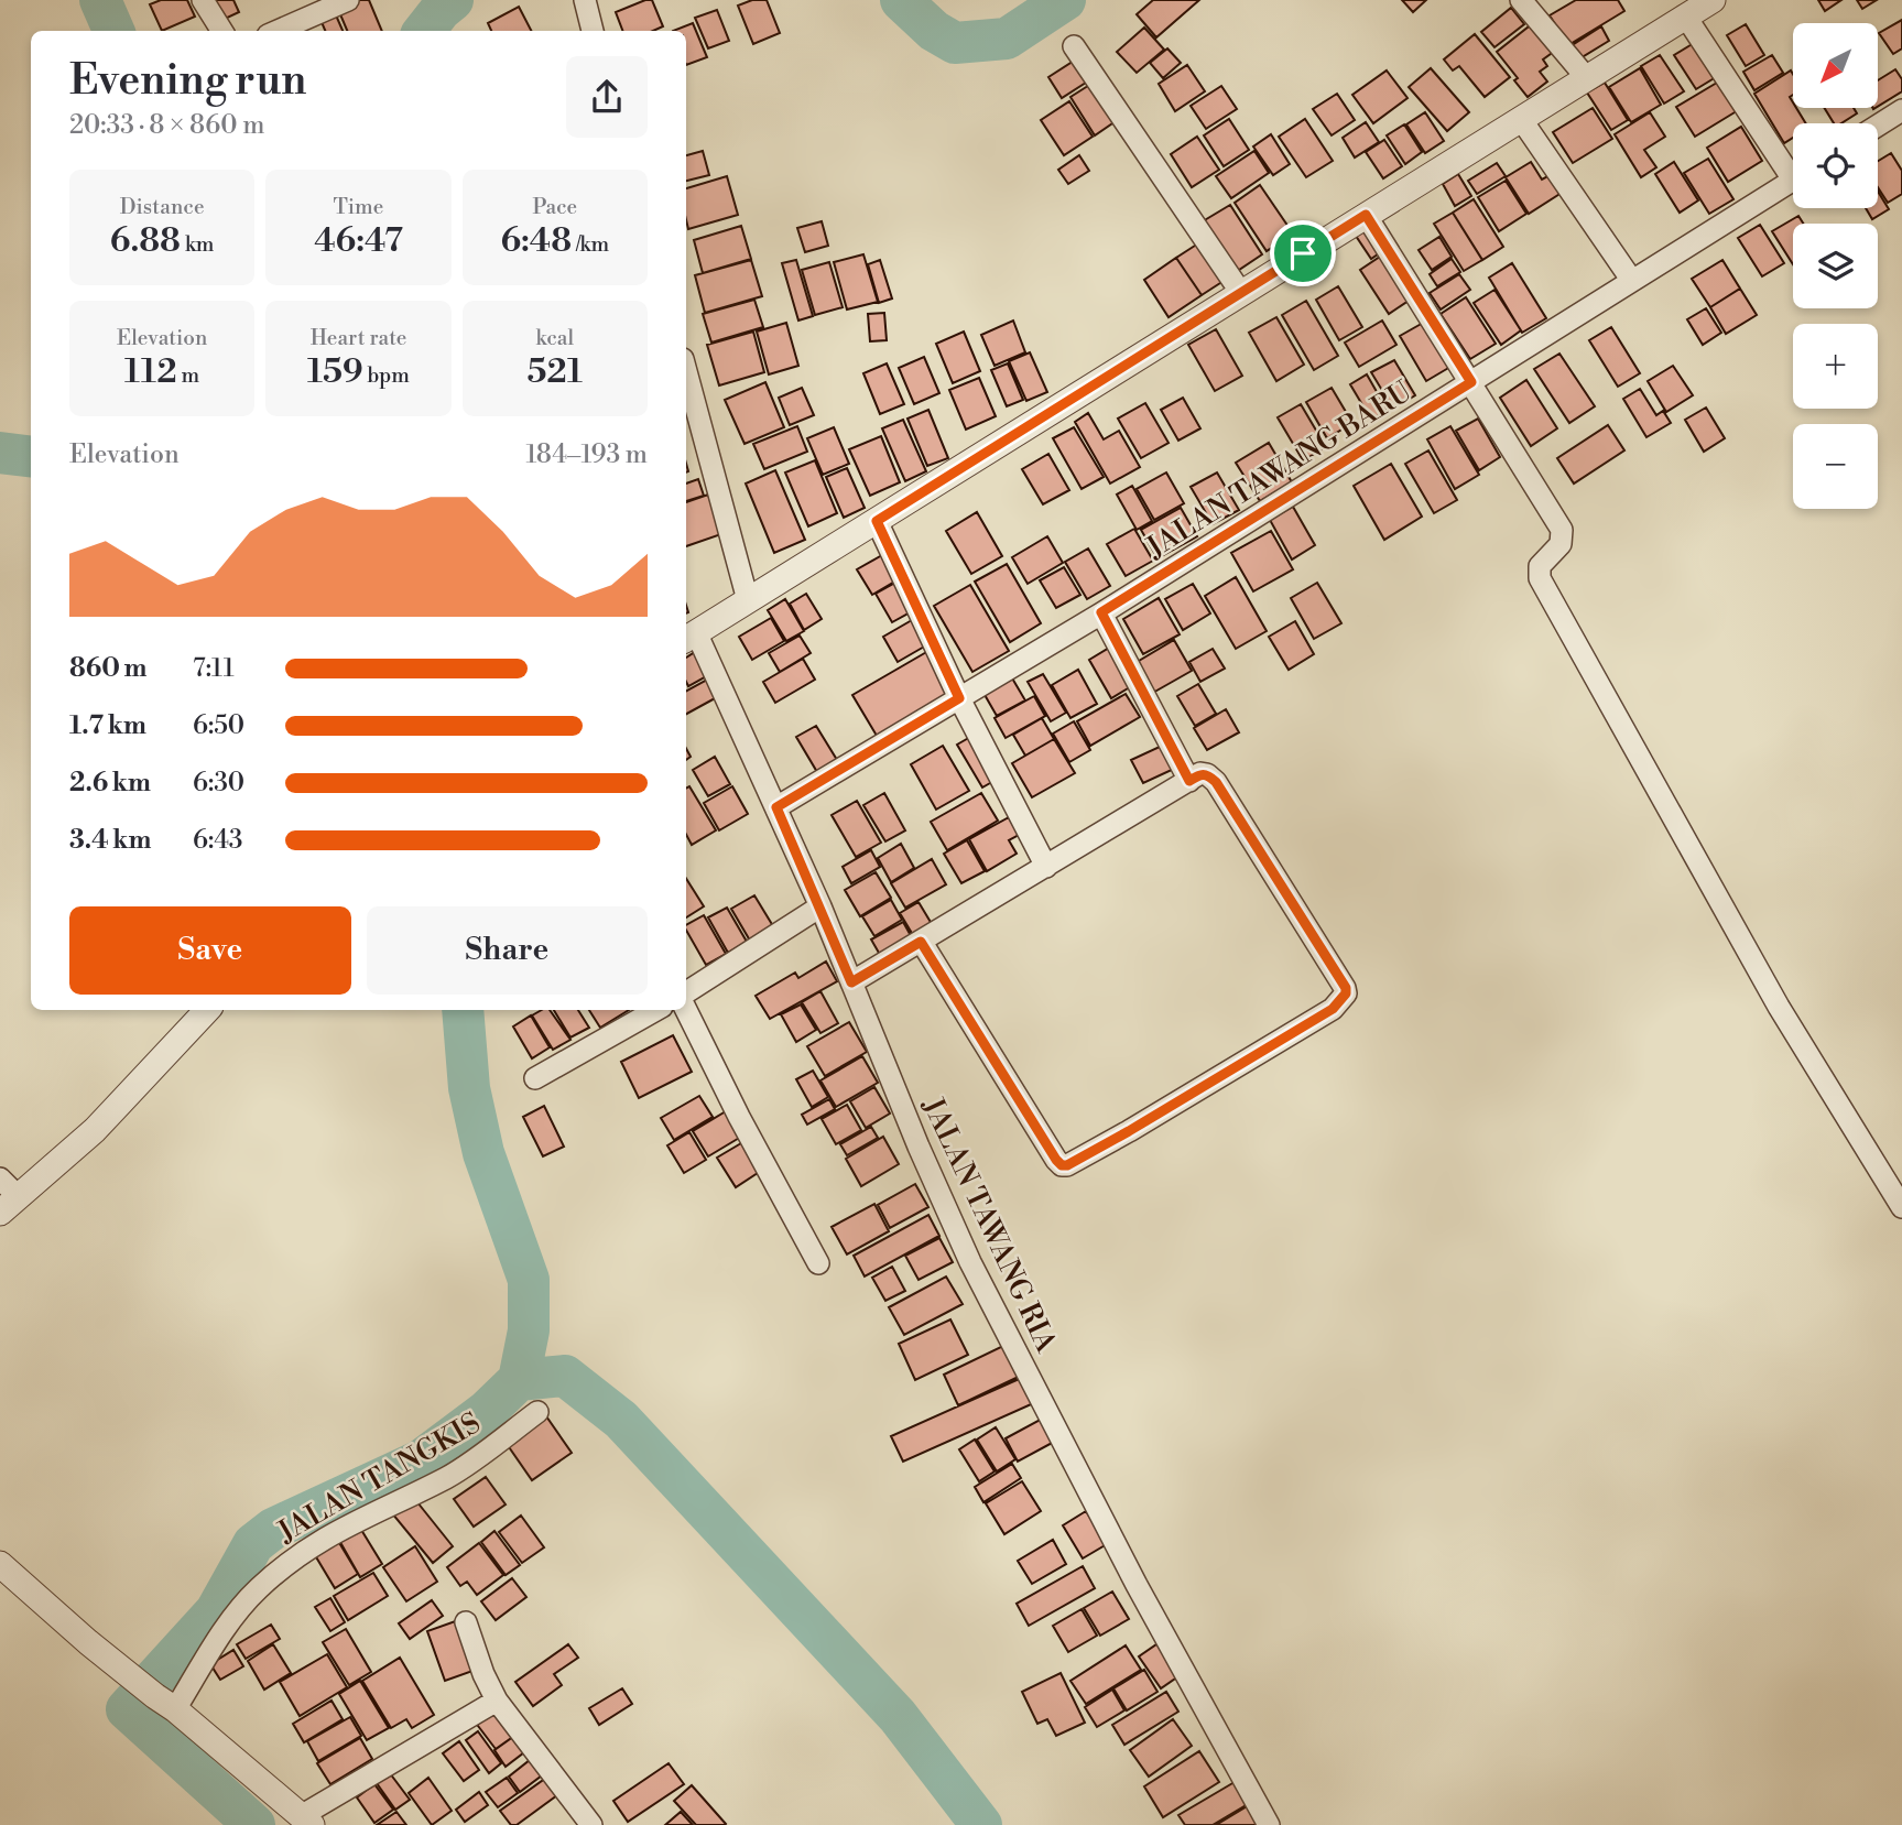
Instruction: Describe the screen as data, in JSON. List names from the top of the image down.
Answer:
{
  "streets": {
    "street": ["JALAN TAWANG BARU", "JALAN TAWANG RIA", "JALAN TANGKIS"]
  },
  "crossings": [
    ["JALAN TAWANG BARU", "JALAN TAWANG RIA"]
  ],
  "north": "bottom left",
  "page": {
    "map_buttons": ["+", "−"],
    "heading": ["Evening run", "20:33 · 8 × 860 m"],
    "stats": [
      ["Distance", "6.88 km"],
      ["Time", "46:47"],
      ["Pace", "6:48 /km"],
      ["Elevation", "112 m"],
      ["Heart rate", "159 bpm"],
      ["kcal", "521"]
    ],
    "chart": ["Elevation", "184–193 m"],
    "list": [
      {
        "name": "860 m",
        "note": "7:11"
      },
      {
        "name": "1.7 km",
        "note": "6:50"
      },
      {
        "name": "2.6 km",
        "note": "6:30"
      },
      {
        "name": "3.4 km",
        "note": "6:43"
      }
    ],
    "buttons": ["Save", "Share"]
  }
}
